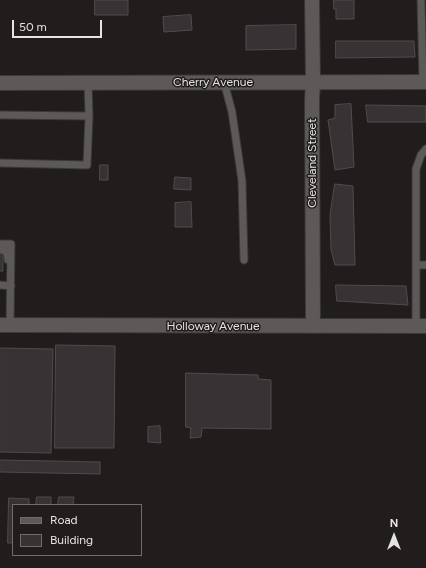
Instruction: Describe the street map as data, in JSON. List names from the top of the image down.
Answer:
{
  "streets": {
    "street": ["Cherry Avenue", "Cleveland Street", "Holloway Avenue"]
  },
  "crossings": [
    ["Cherry Avenue", "Cleveland Street"],
    ["Cleveland Street", "Holloway Avenue"]
  ],
  "legend": ["Road", "Building"],
  "scale_bar": "50 m",
  "north": "top"
}
